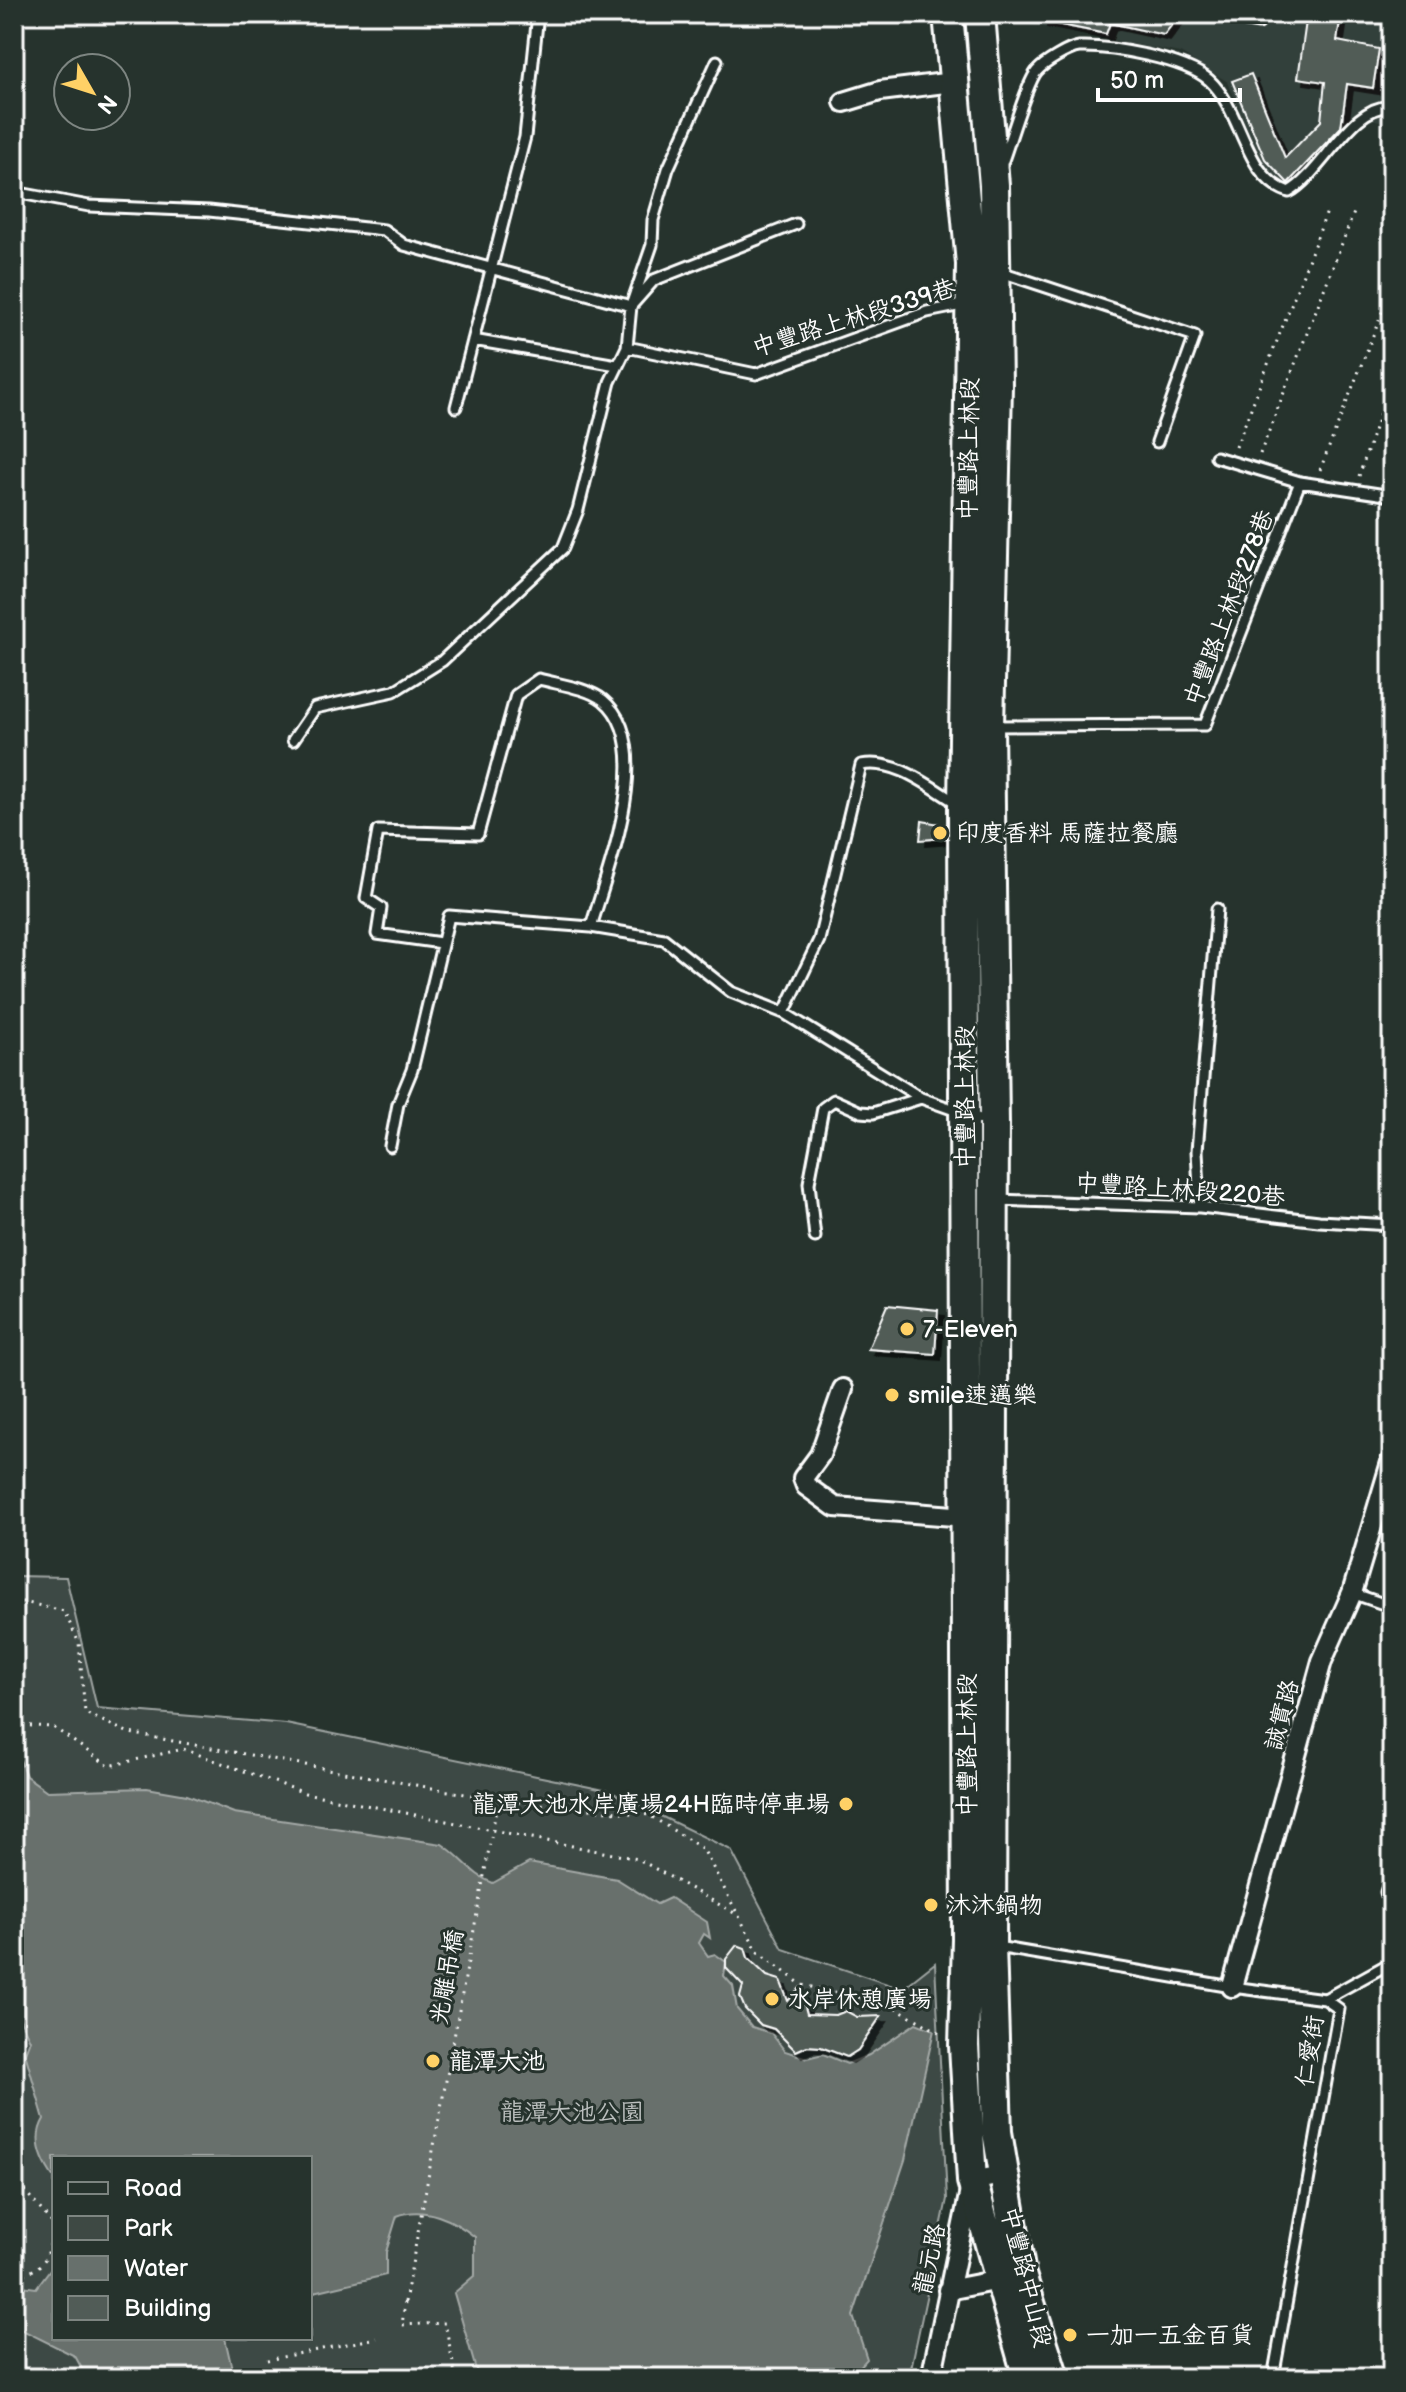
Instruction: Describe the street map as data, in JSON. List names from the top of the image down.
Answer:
{
  "streets": {
    "main road": ["中豐路上林段", "中豐路中山段"],
    "street": ["誠實路", "龍元路"],
    "lane": [
      "中豐路上林段339巷",
      "中豐路上林段278巷",
      "中豐路上林段220巷",
      "仁愛街"
    ],
    "path": ["光雕吊橋"]
  },
  "crossings": [
    ["中豐路上林段339巷", "中豐路上林段"],
    ["中豐路上林段", "中豐路上林段278巷"],
    ["中豐路上林段", "中豐路上林段220巷"],
    ["中豐路上林段", "仁愛街"],
    ["中豐路上林段", "龍元路"],
    ["中豐路上林段", "中豐路中山段"],
    ["誠實路", "仁愛街"],
    ["龍元路", "中豐路中山段"]
  ],
  "parks": ["龍潭大池公園"],
  "places": [
    "印度香料 馬薩拉餐廳",
    "7-Eleven",
    "smile速邁樂",
    "龍潭大池水岸廣場24H臨時停車場",
    "沐沐鍋物",
    "水岸休憩廣場",
    "龍潭大池",
    "一加一五金百貨"
  ],
  "legend": [
    "Road",
    "Park",
    "Water",
    "Building"
  ],
  "scale_bar": "50 m",
  "north": "bottom right"
}
